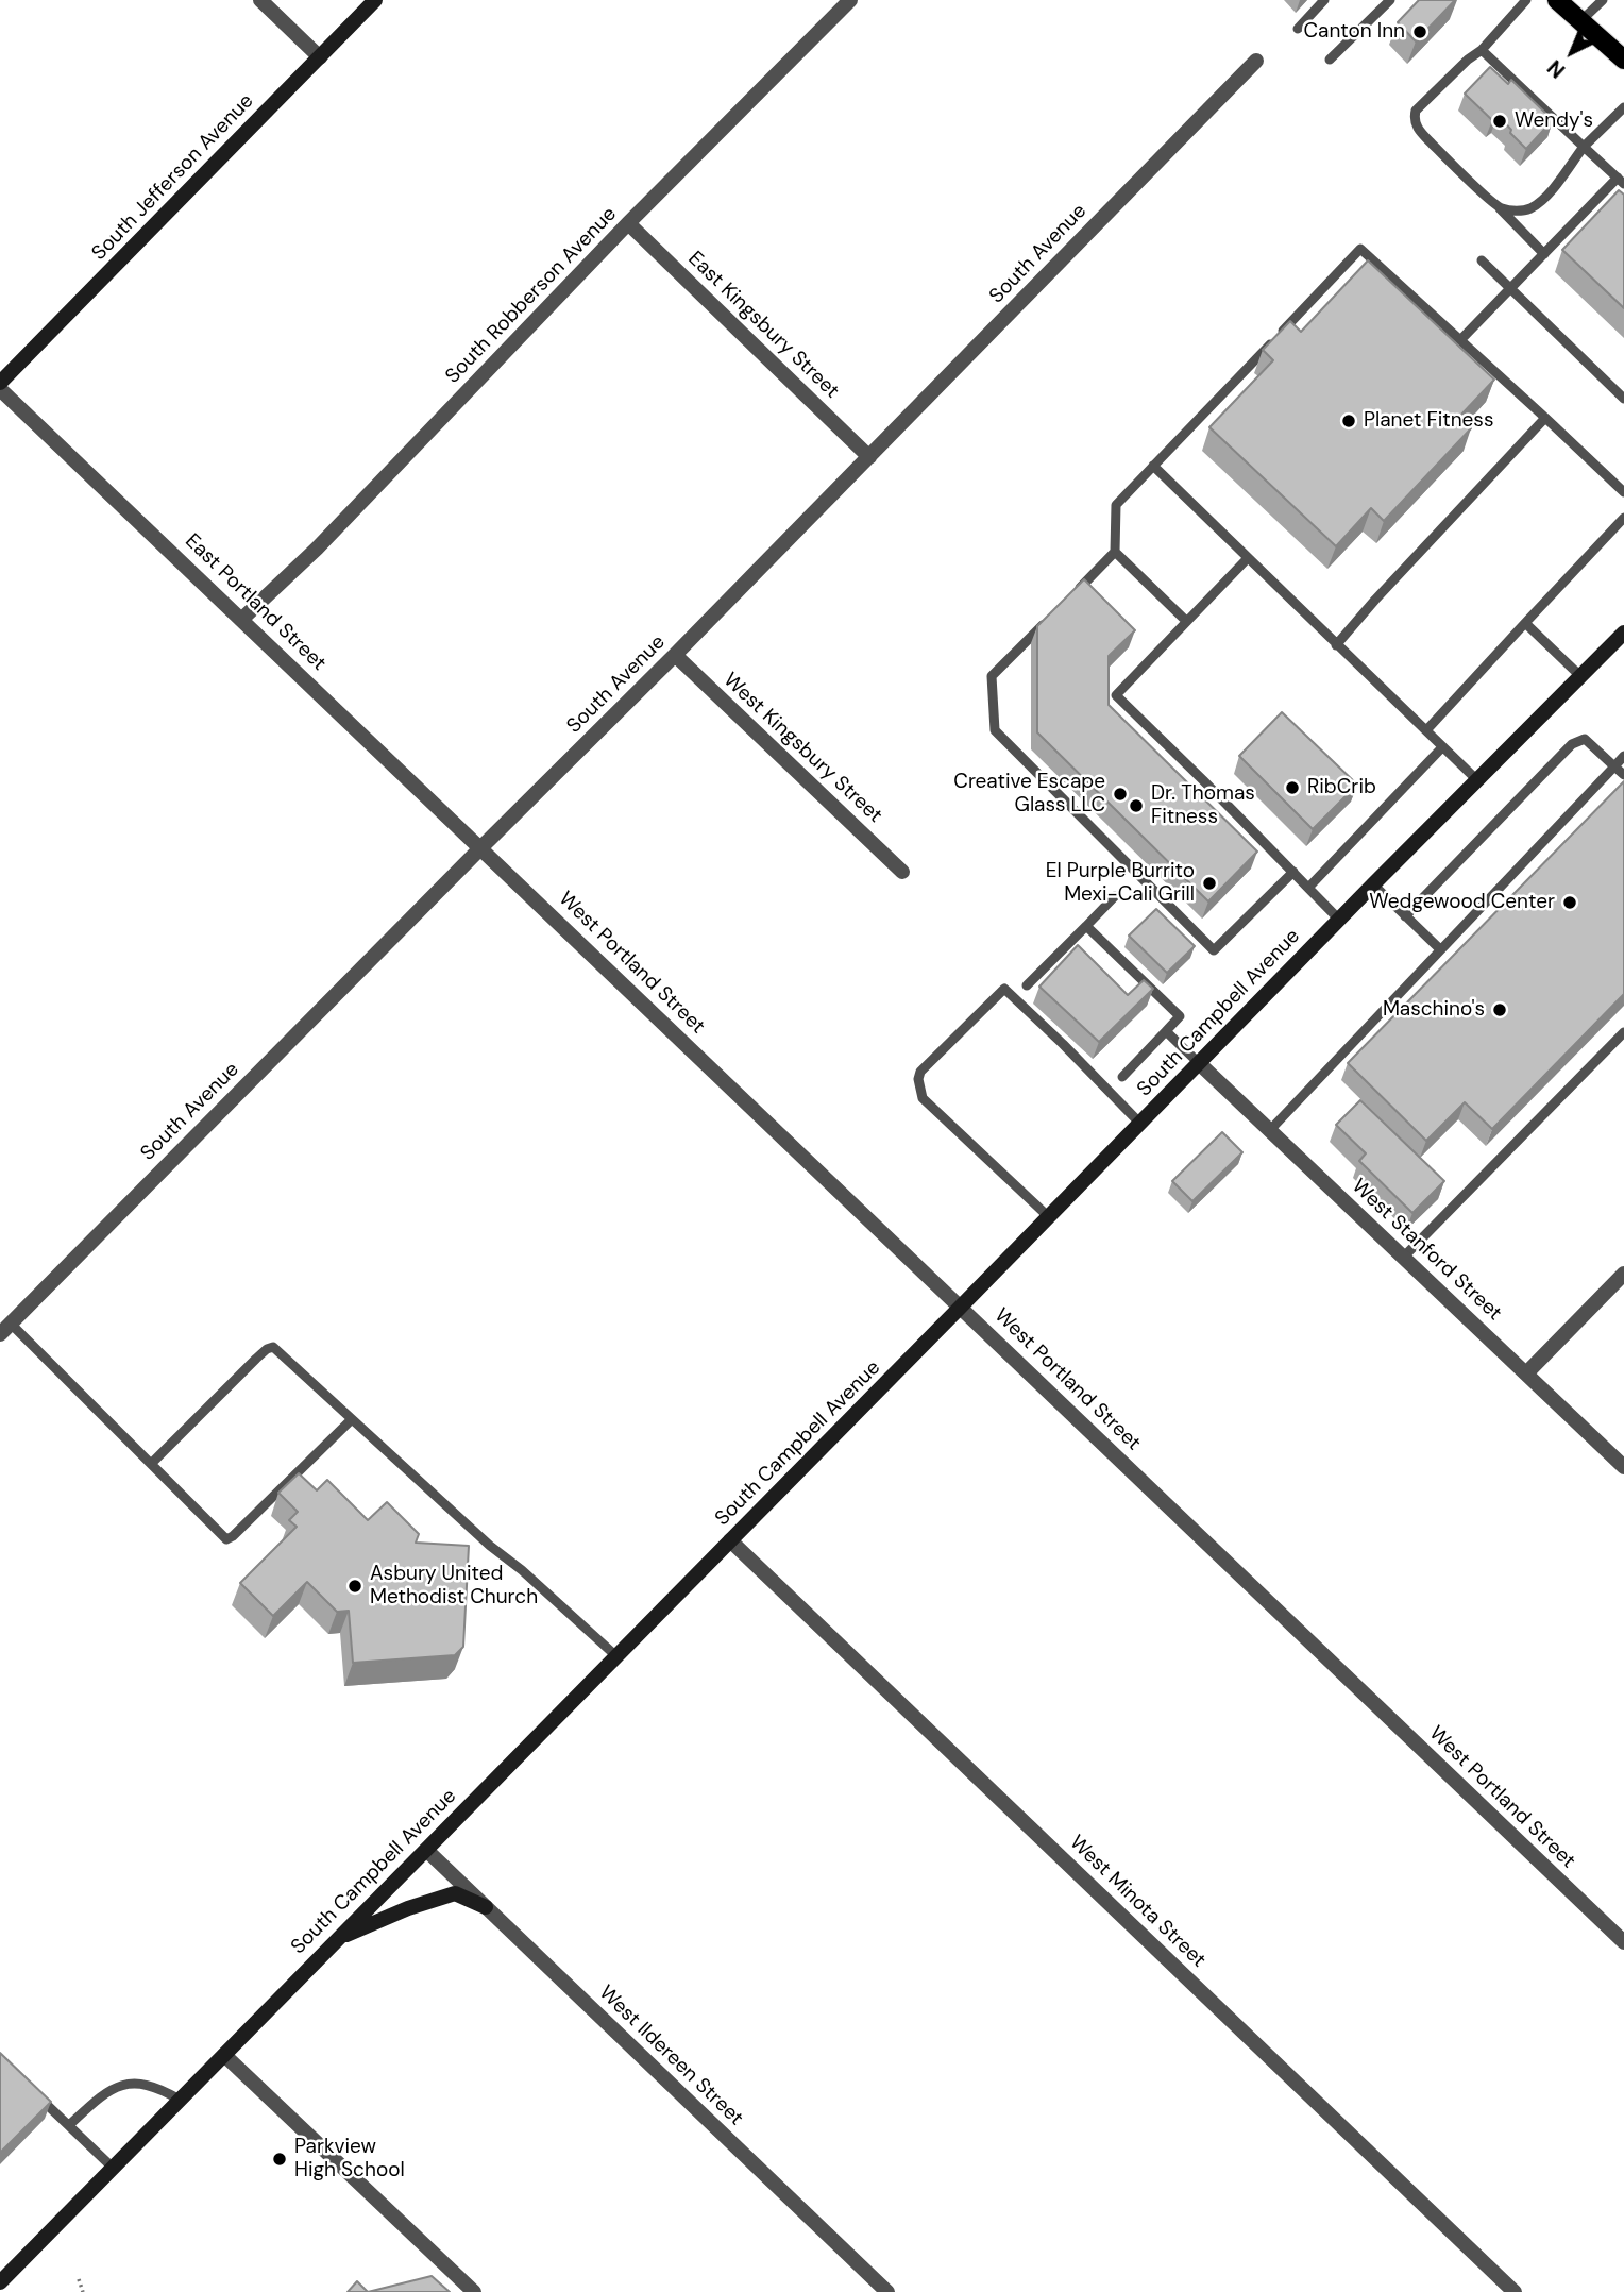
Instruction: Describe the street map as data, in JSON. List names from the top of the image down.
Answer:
{
  "streets": {
    "main road": ["South Jefferson Avenue", "South Campbell Avenue"],
    "street": [
      "South Avenue",
      "South Robberson Avenue",
      "East Kingsbury Street",
      "East Portland Street",
      "West Kingsbury Street",
      "West Portland Street",
      "West Stanford Street",
      "West Minota Street",
      "West Ildereen Street"
    ]
  },
  "crossings": [
    ["South Avenue", "East Kingsbury Street"],
    ["South Avenue", "East Portland Street"],
    ["South Avenue", "West Kingsbury Street"],
    ["South Avenue", "West Portland Street"],
    ["South Robberson Avenue", "East Kingsbury Street"],
    ["South Robberson Avenue", "East Portland Street"],
    ["East Portland Street", "West Portland Street"],
    ["West Portland Street", "South Campbell Avenue"],
    ["South Campbell Avenue", "West Stanford Street"],
    ["South Campbell Avenue", "West Minota Street"],
    ["South Campbell Avenue", "West Ildereen Street"]
  ],
  "places": [
    "Canton Inn",
    "Wendy's",
    "Planet Fitness",
    "RibCrib",
    "Creative Escape Glass LLC",
    "Dr. Thomas Fitness",
    "El Purple Burrito Mexi-Cali Grill",
    "Wedgewood Center",
    "Maschino's",
    "Asbury United Methodist Church",
    "Parkview High School"
  ],
  "north": "bottom left"
}
